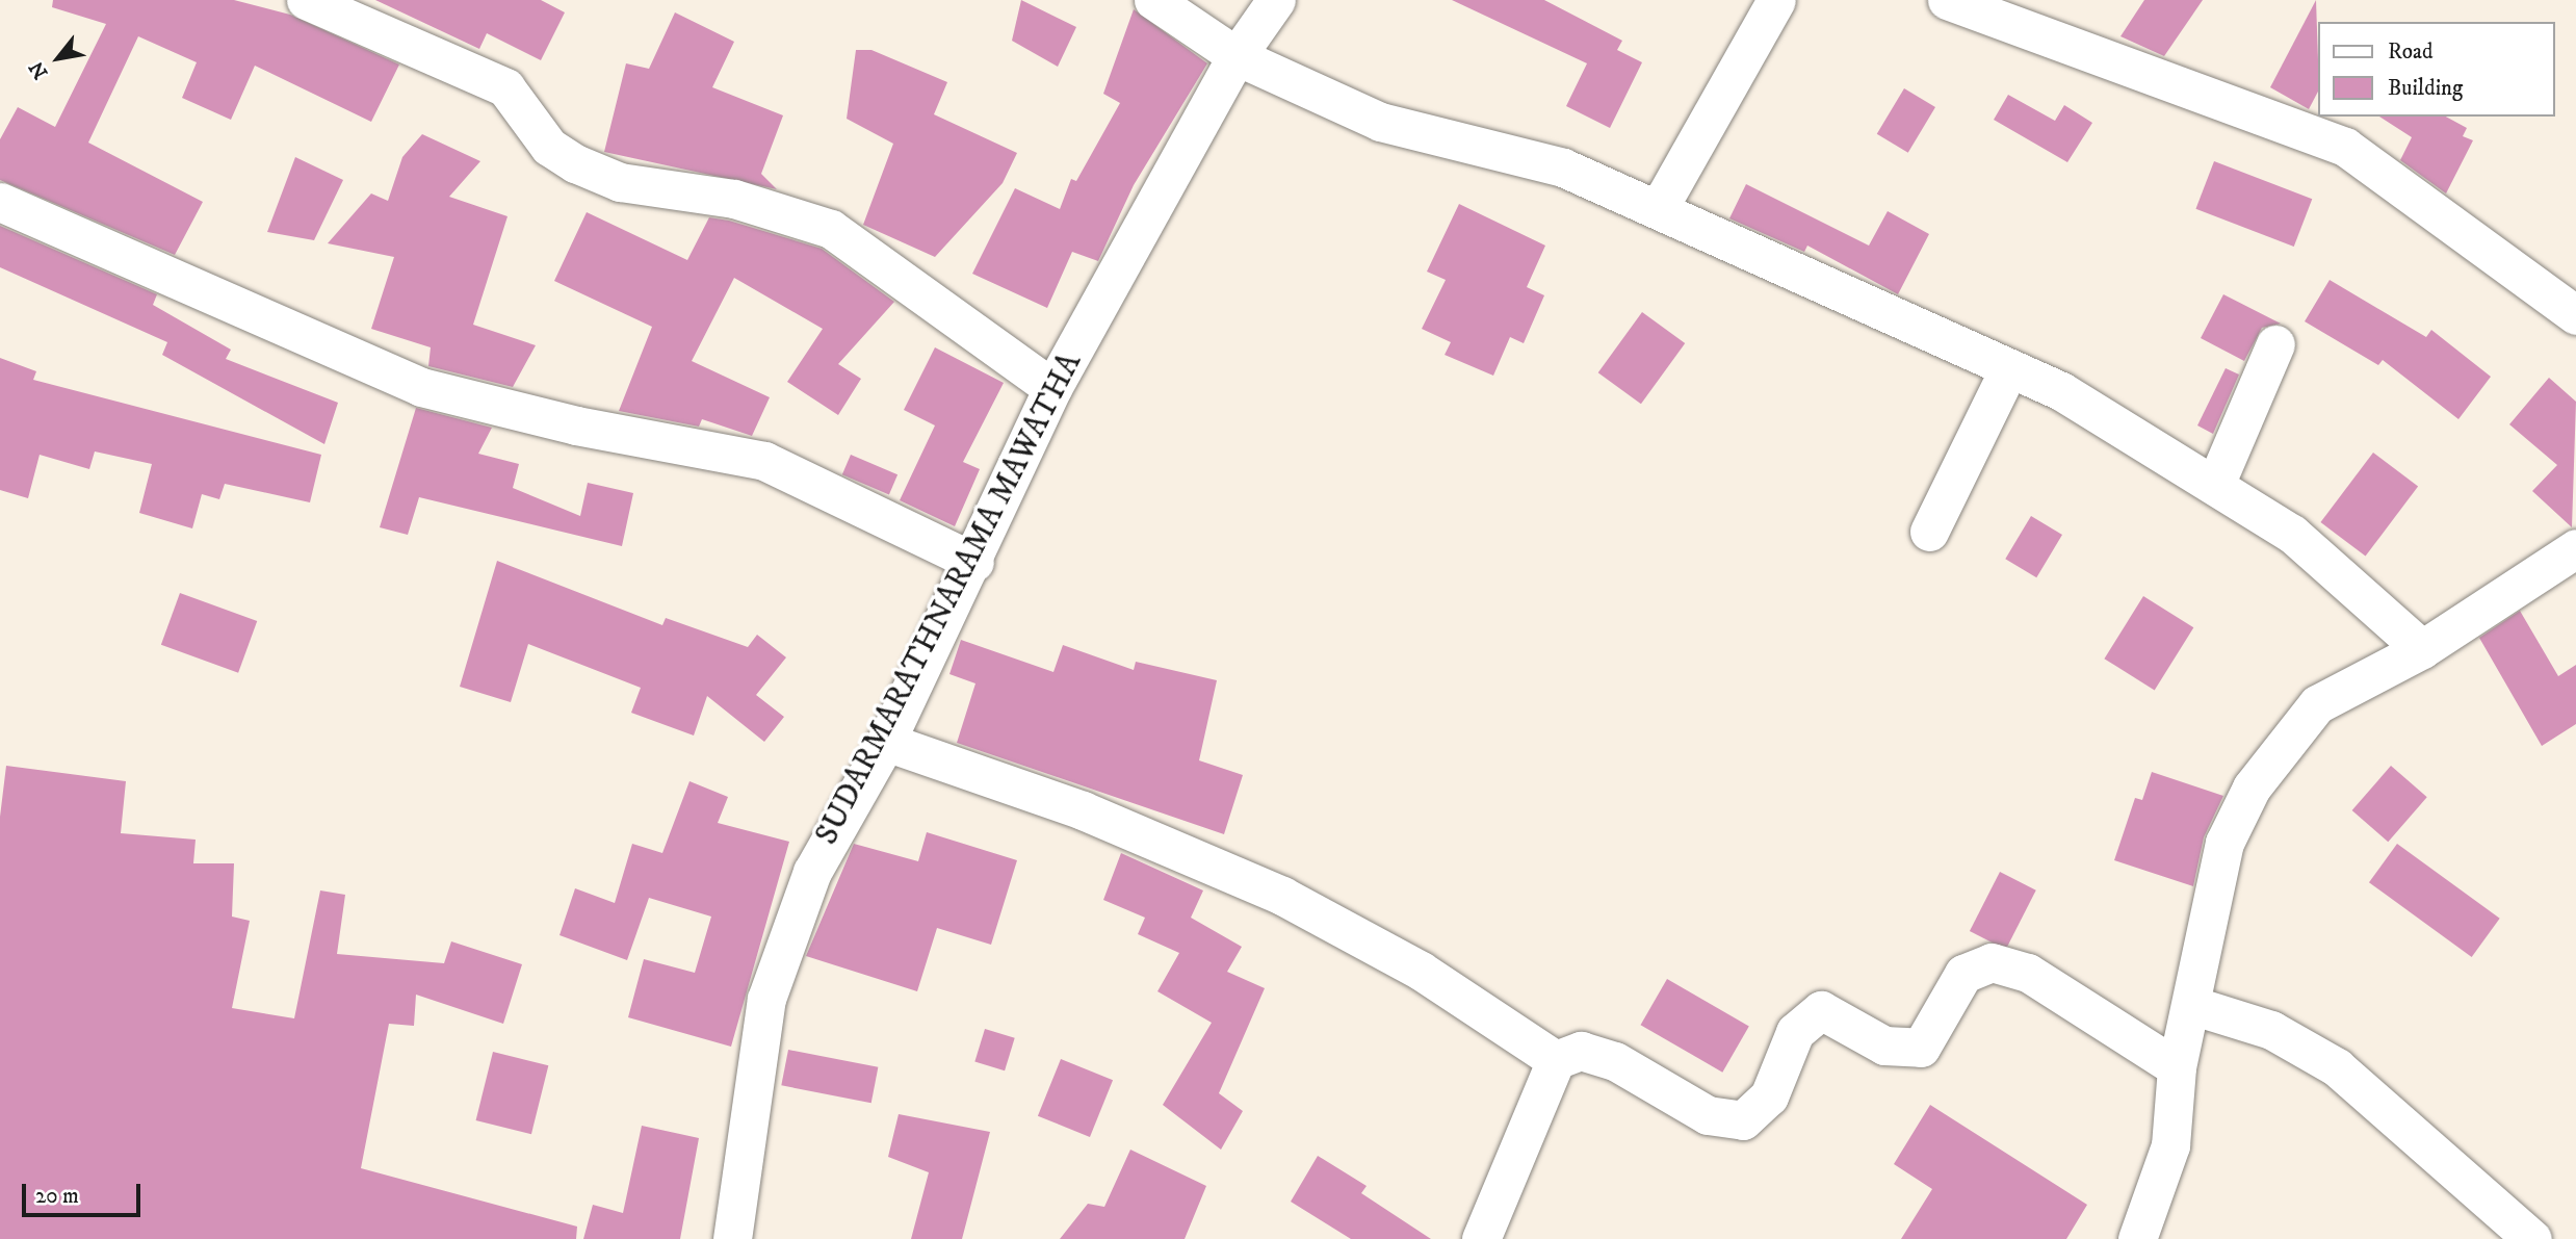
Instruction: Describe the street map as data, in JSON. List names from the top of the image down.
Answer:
{
  "streets": {
    "street": ["SUDARMARATHNARAMA MAWATHA"]
  },
  "legend": ["Road", "Building"],
  "scale_bar": "20 m",
  "north": "bottom left"
}
